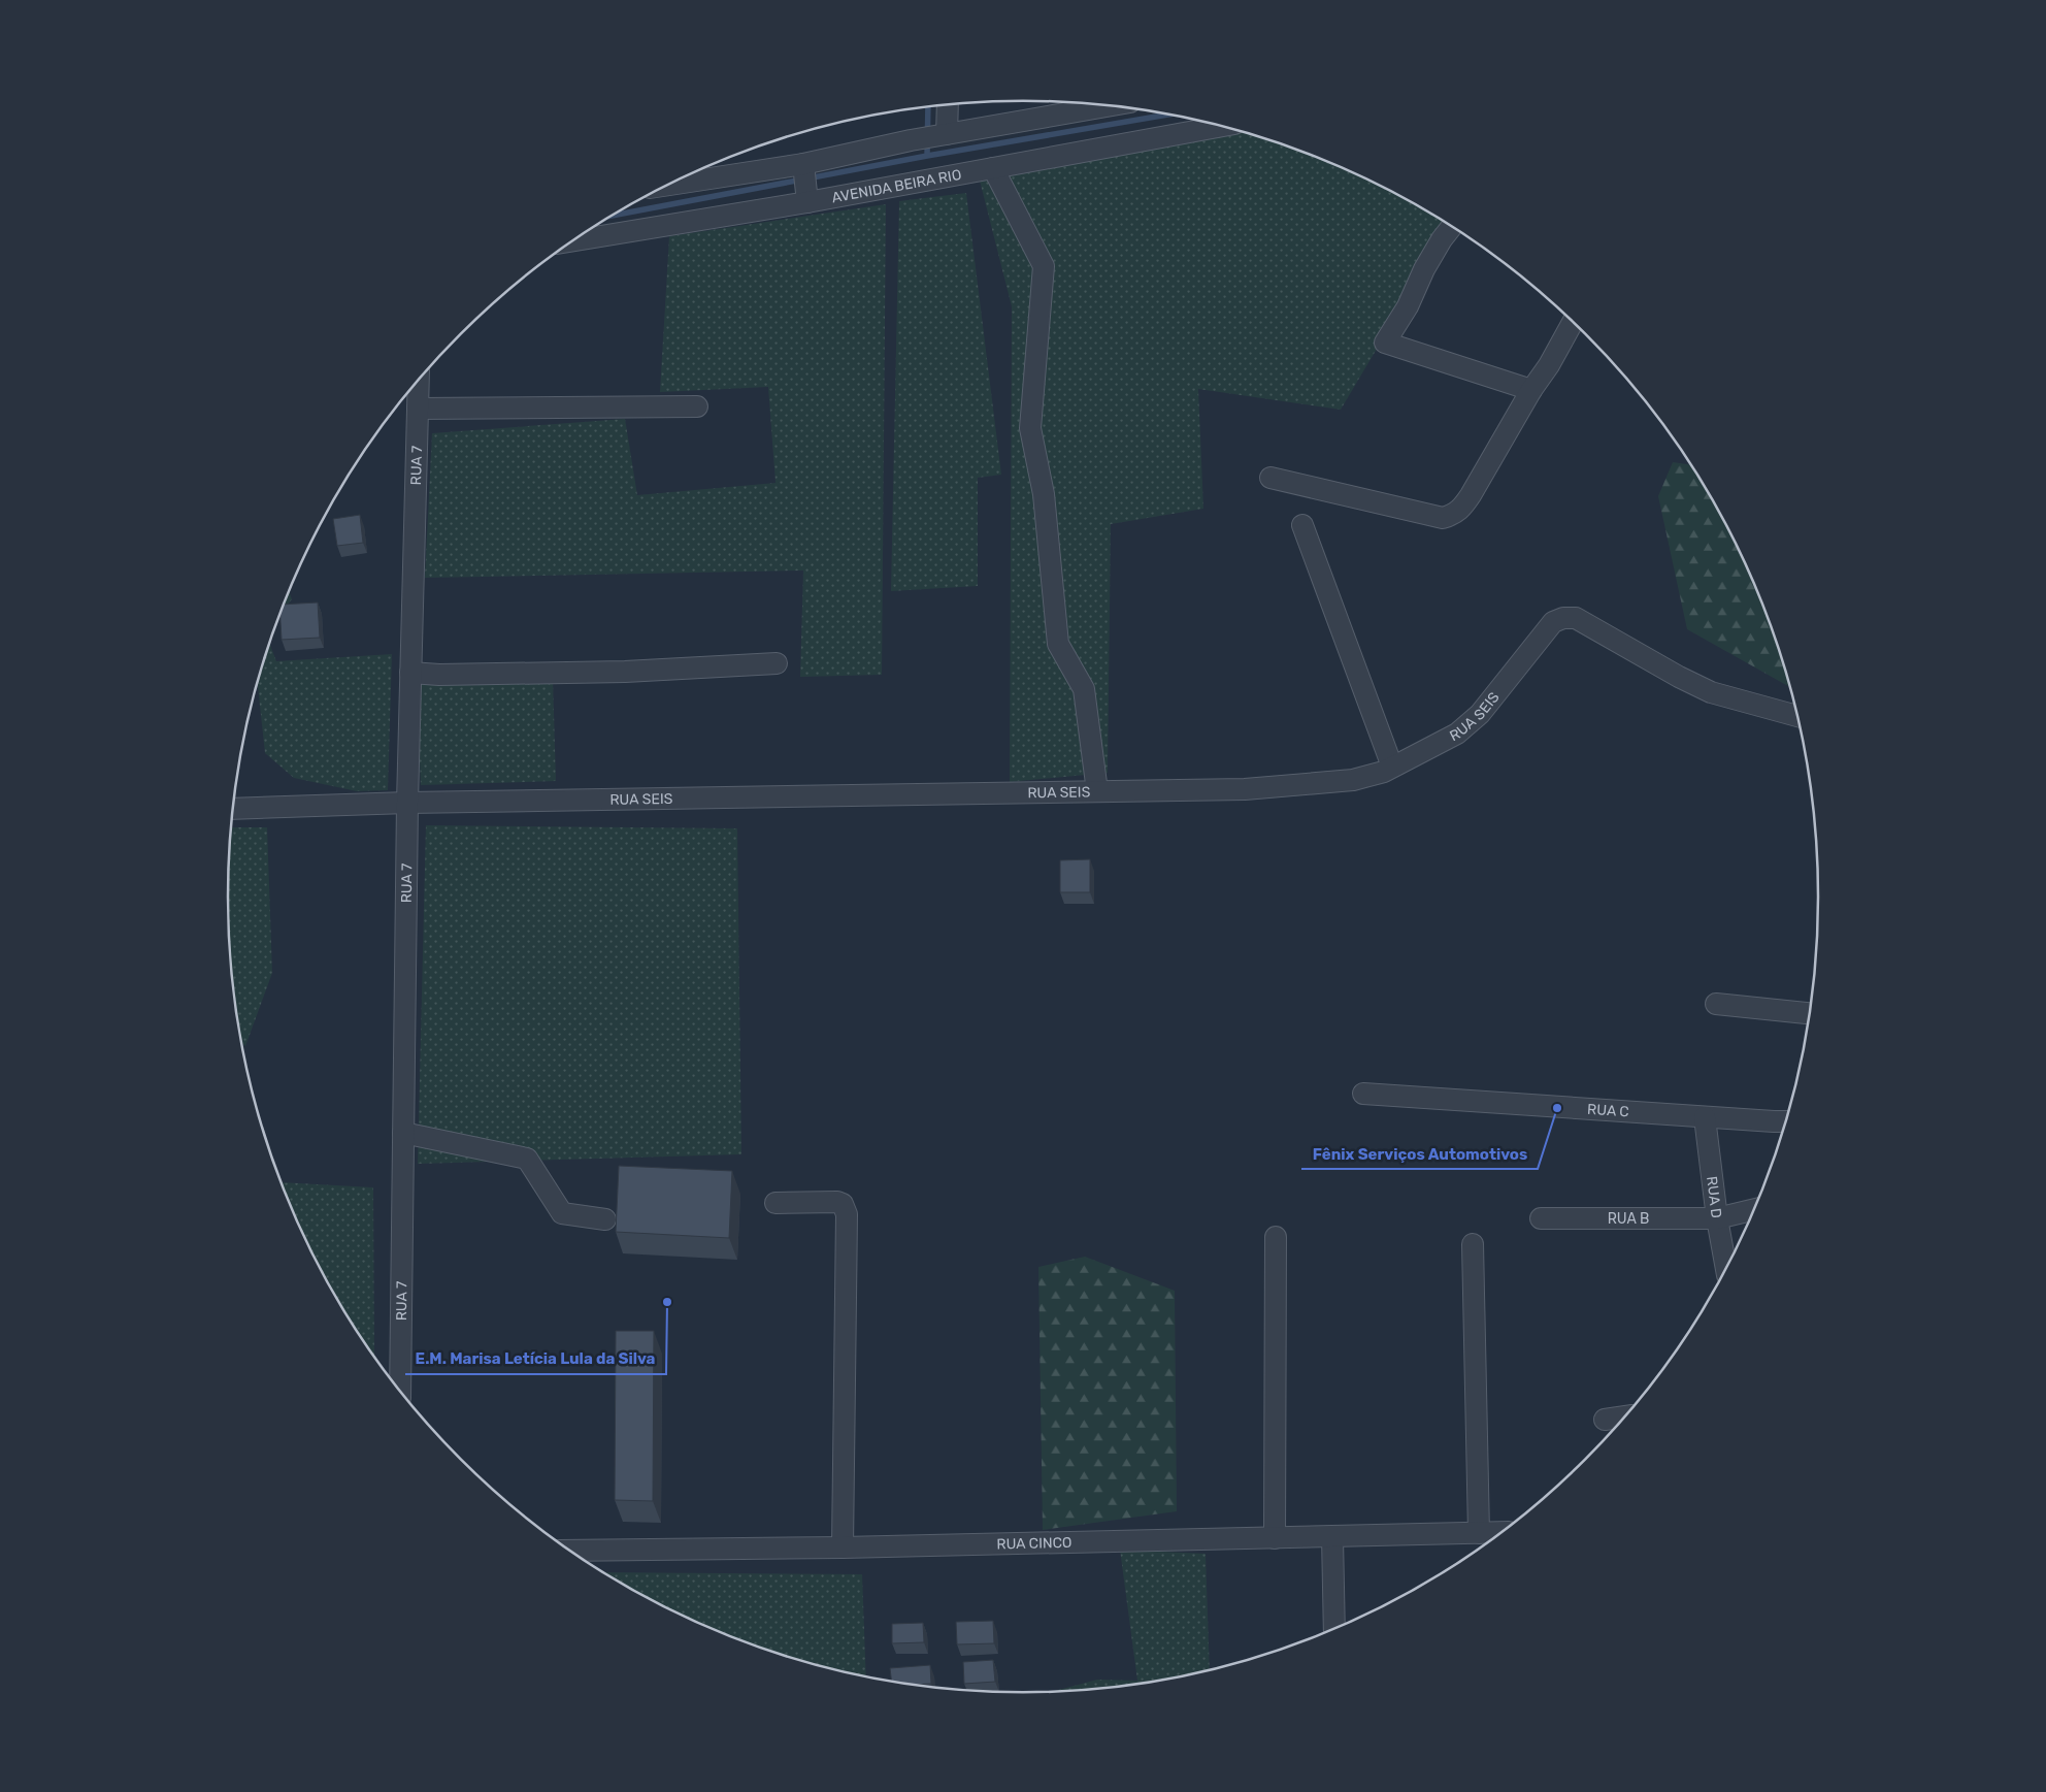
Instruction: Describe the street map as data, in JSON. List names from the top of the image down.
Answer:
{
  "streets": {
    "street": [
      "AVENIDA BEIRA RIO",
      "RUA 7",
      "RUA SEIS",
      "RUA C",
      "RUA D",
      "RUA B",
      "RUA CINCO"
    ]
  },
  "crossings": [
    ["RUA 7", "RUA SEIS"],
    ["RUA C", "RUA D"],
    ["RUA D", "RUA B"]
  ],
  "places": ["Fênix Serviços Automotivos", "E.M. Marisa Letícia Lula da Silva"]
}
